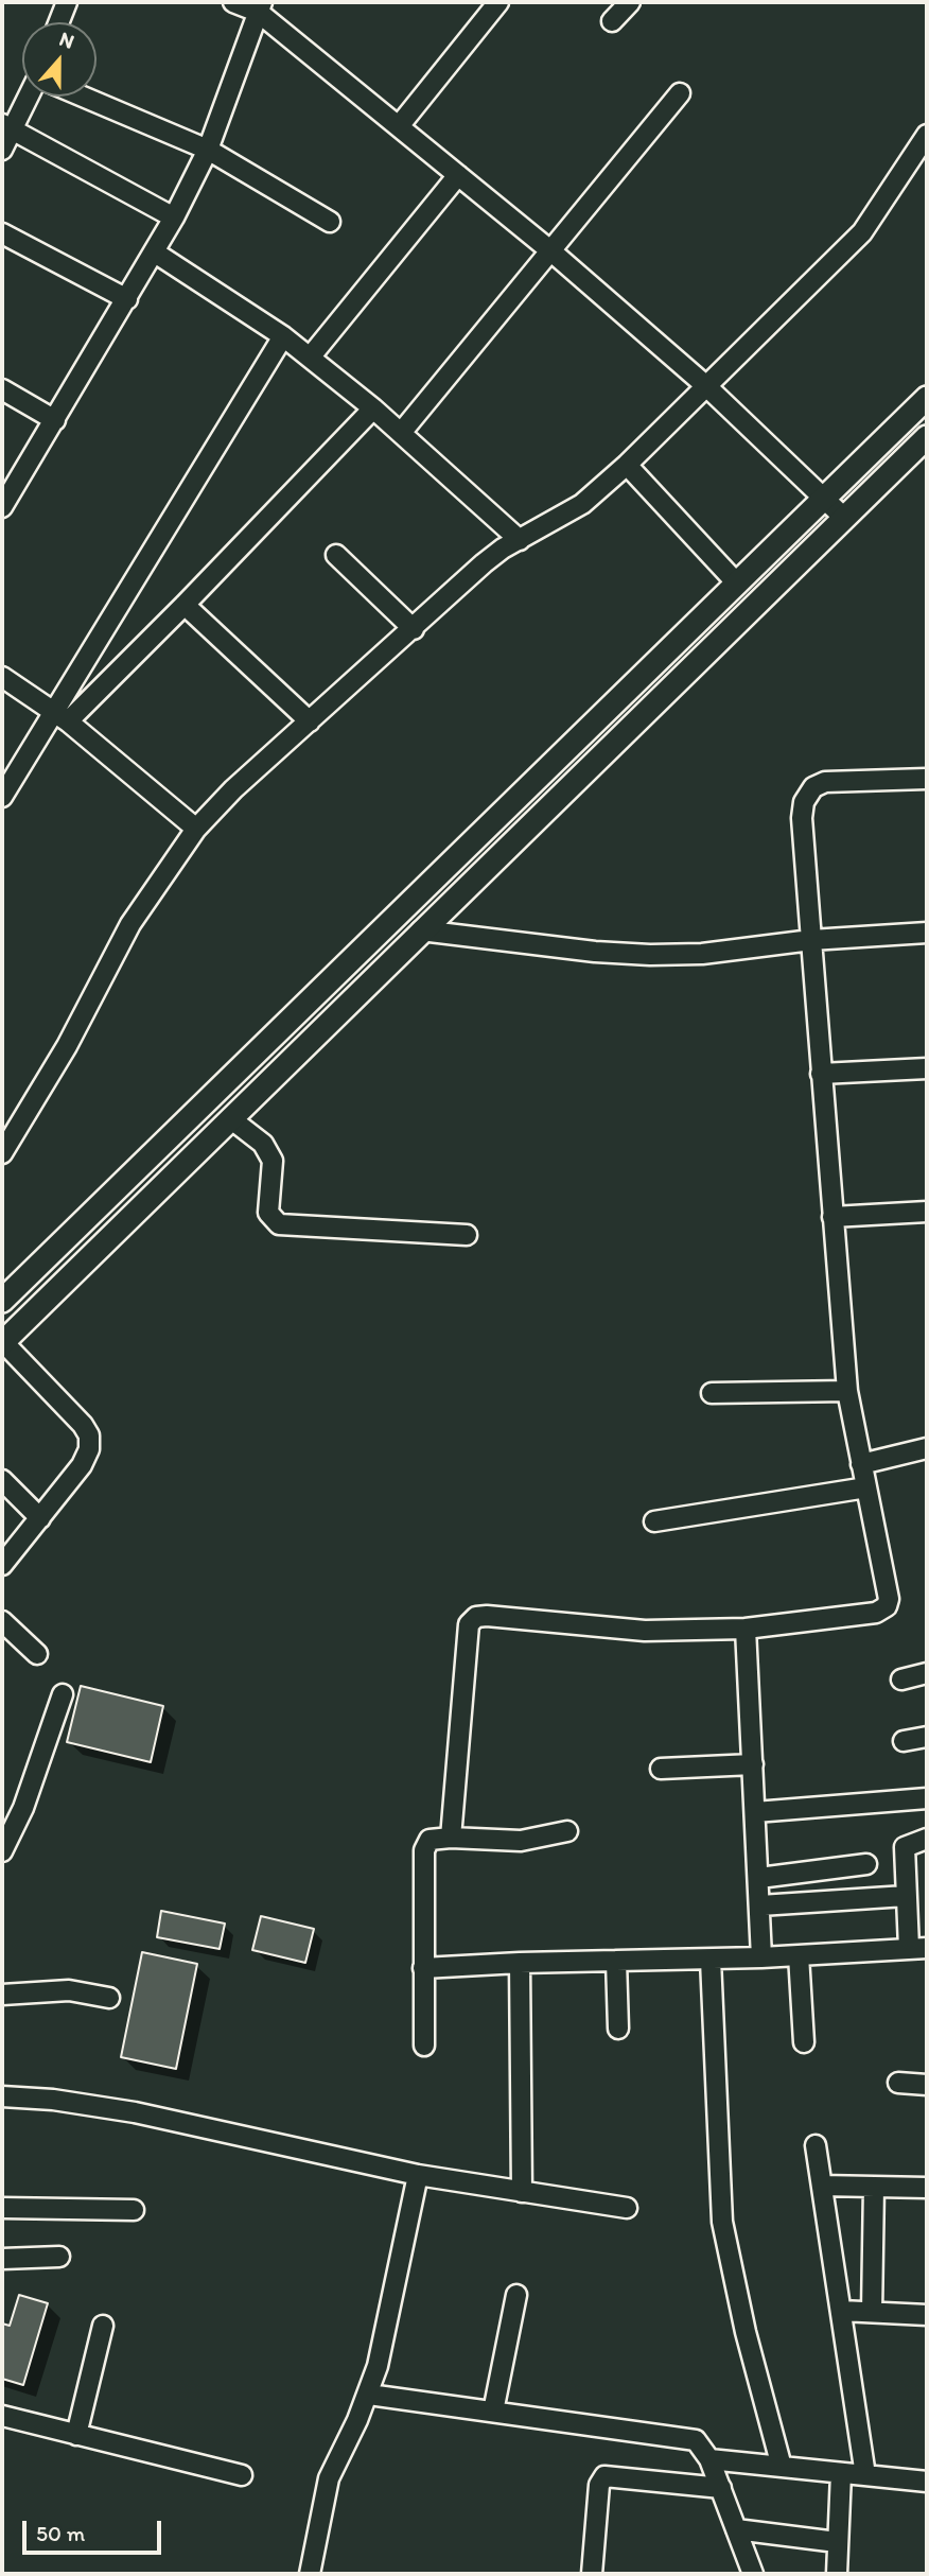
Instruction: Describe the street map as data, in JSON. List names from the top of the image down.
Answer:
{
  "scale_bar": "50 m",
  "north": "top"
}
